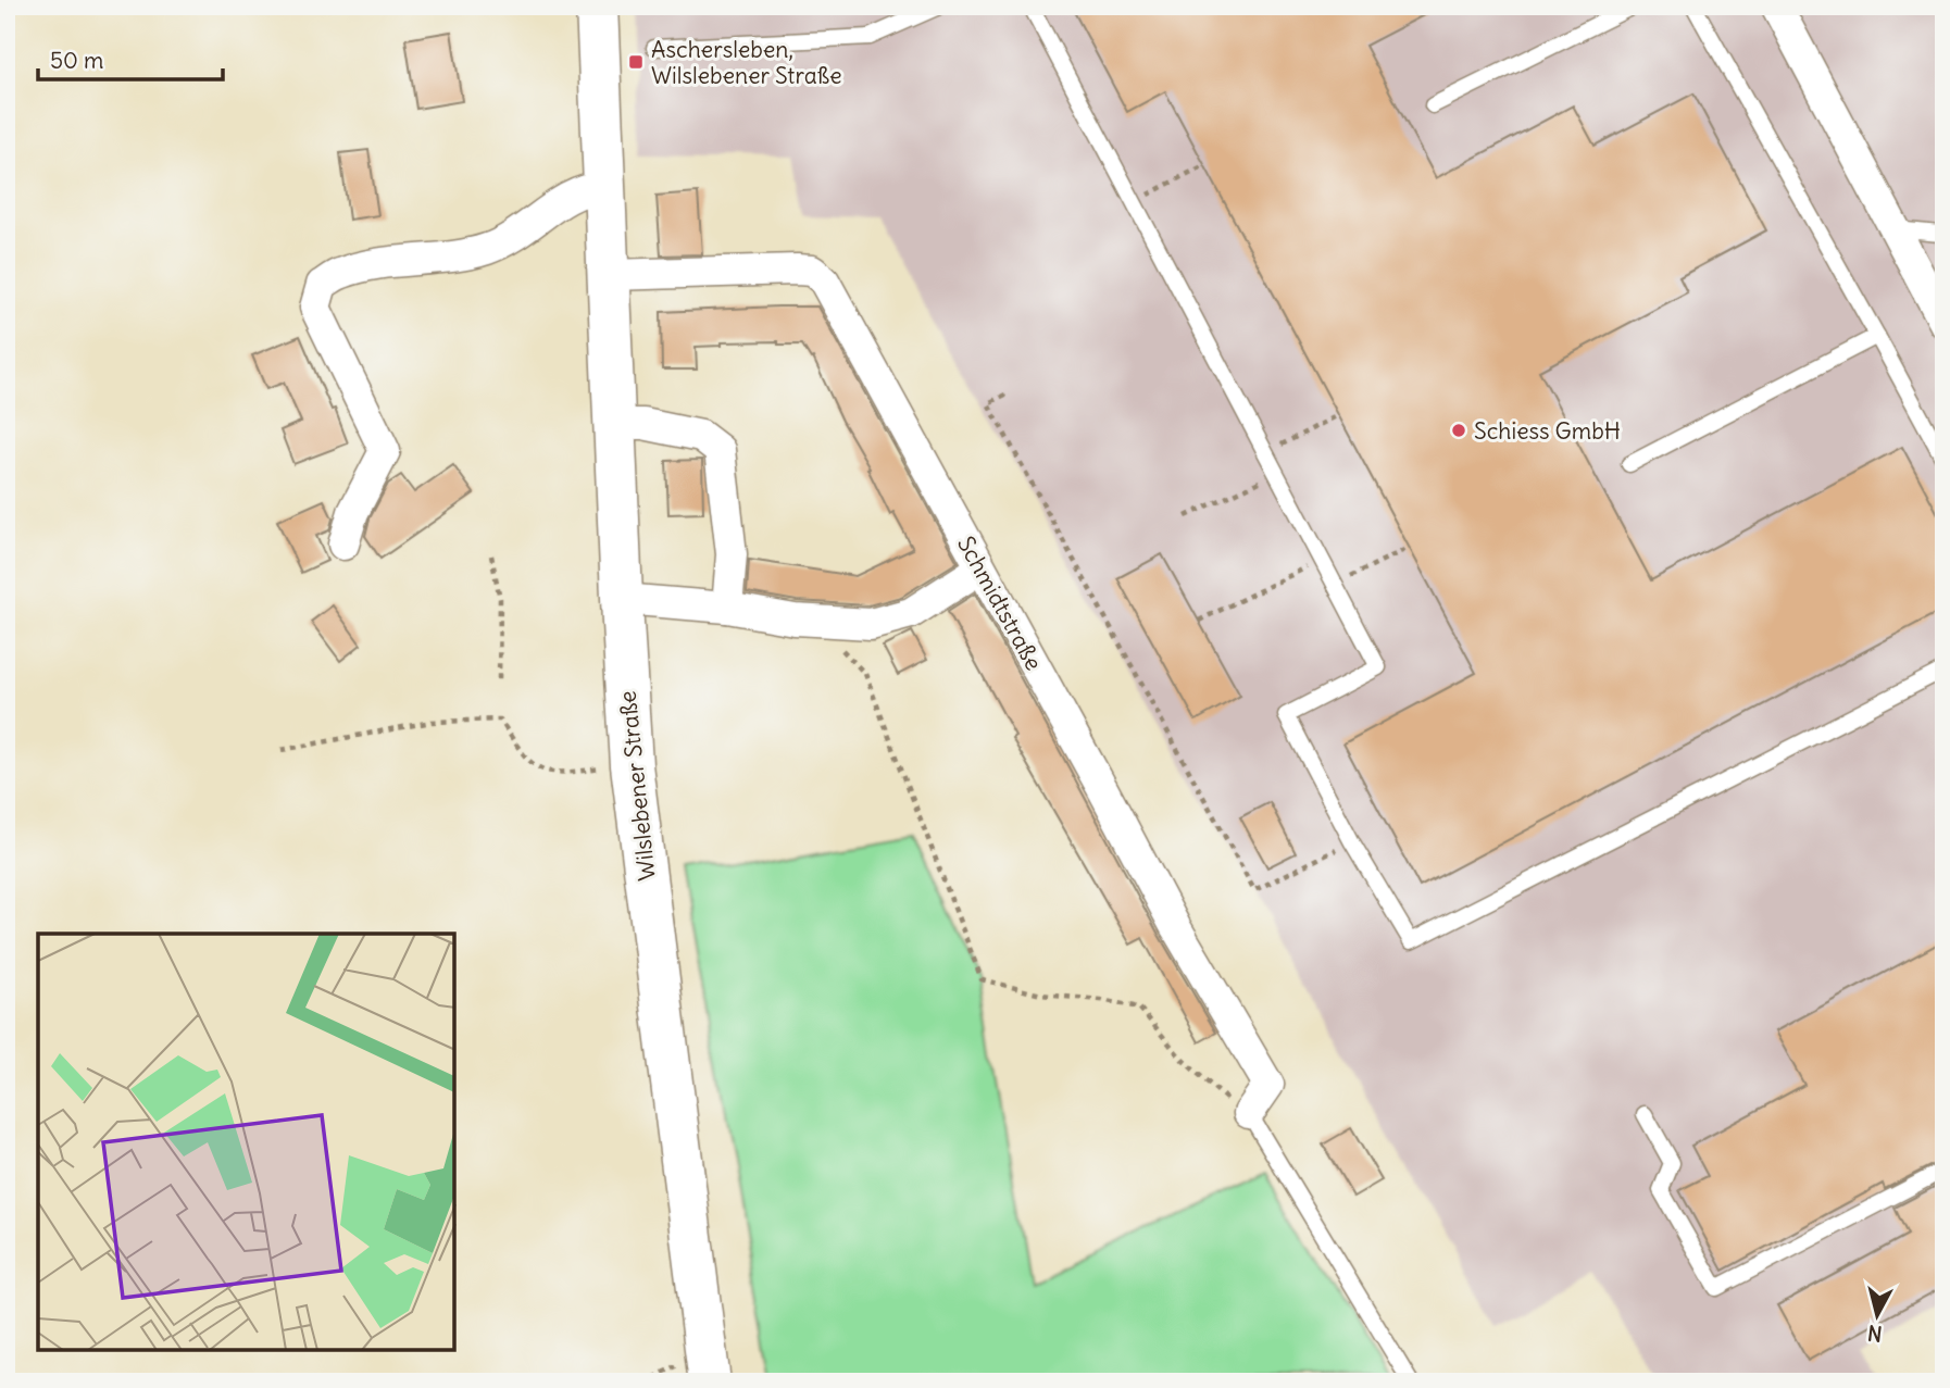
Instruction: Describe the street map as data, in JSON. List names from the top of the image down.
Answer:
{
  "streets": {
    "street": ["Schmidtstraße", "Wilslebener Straße"]
  },
  "crossings": [
    ["Schmidtstraße", "Wilslebener Straße"]
  ],
  "places": {
    "transit": ["Aschersleben, Wilslebener Straße"],
    "other": ["Schiess GmbH"]
  },
  "scale_bar": "50 m",
  "north": "bottom"
}
